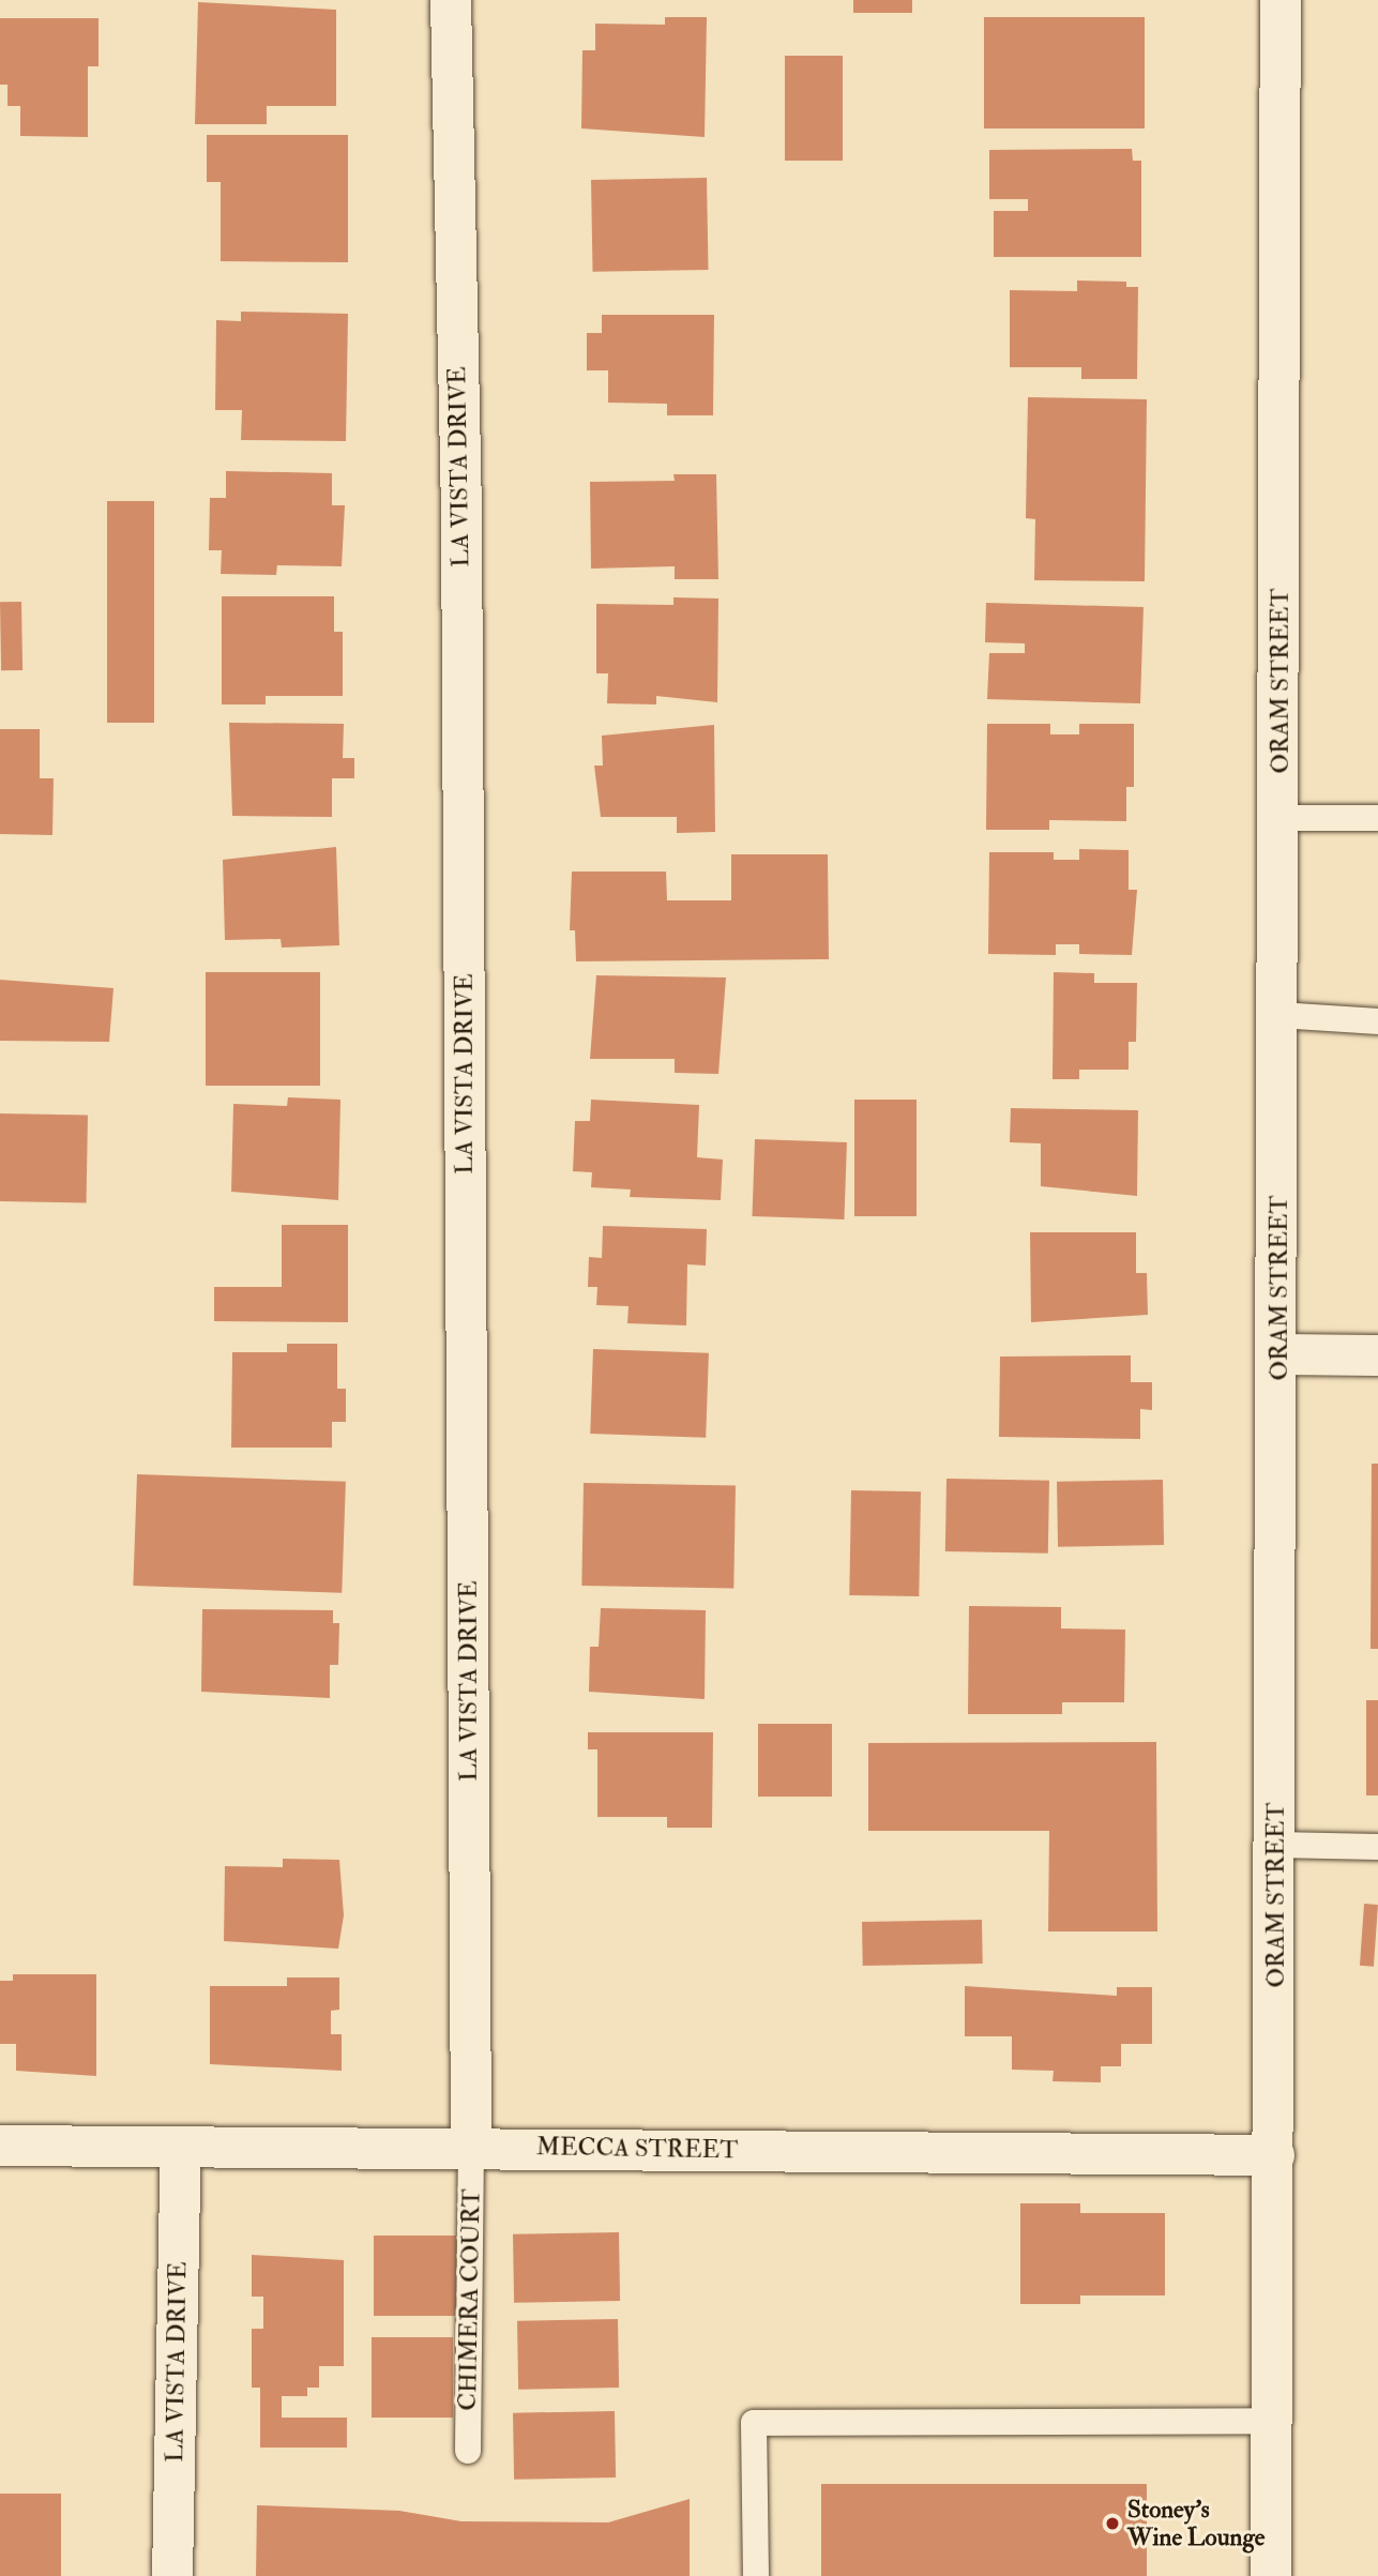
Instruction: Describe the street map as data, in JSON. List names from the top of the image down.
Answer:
{
  "streets": {
    "street": ["LA VISTA DRIVE", "ORAM STREET", "MECCA STREET"],
    "lane": ["CHIMERA COURT"]
  },
  "crossings": [
    ["LA VISTA DRIVE", "MECCA STREET"],
    ["LA VISTA DRIVE", "CHIMERA COURT"],
    ["ORAM STREET", "MECCA STREET"],
    ["MECCA STREET", "CHIMERA COURT"]
  ],
  "places": ["Stoney's Wine Lounge"]
}
